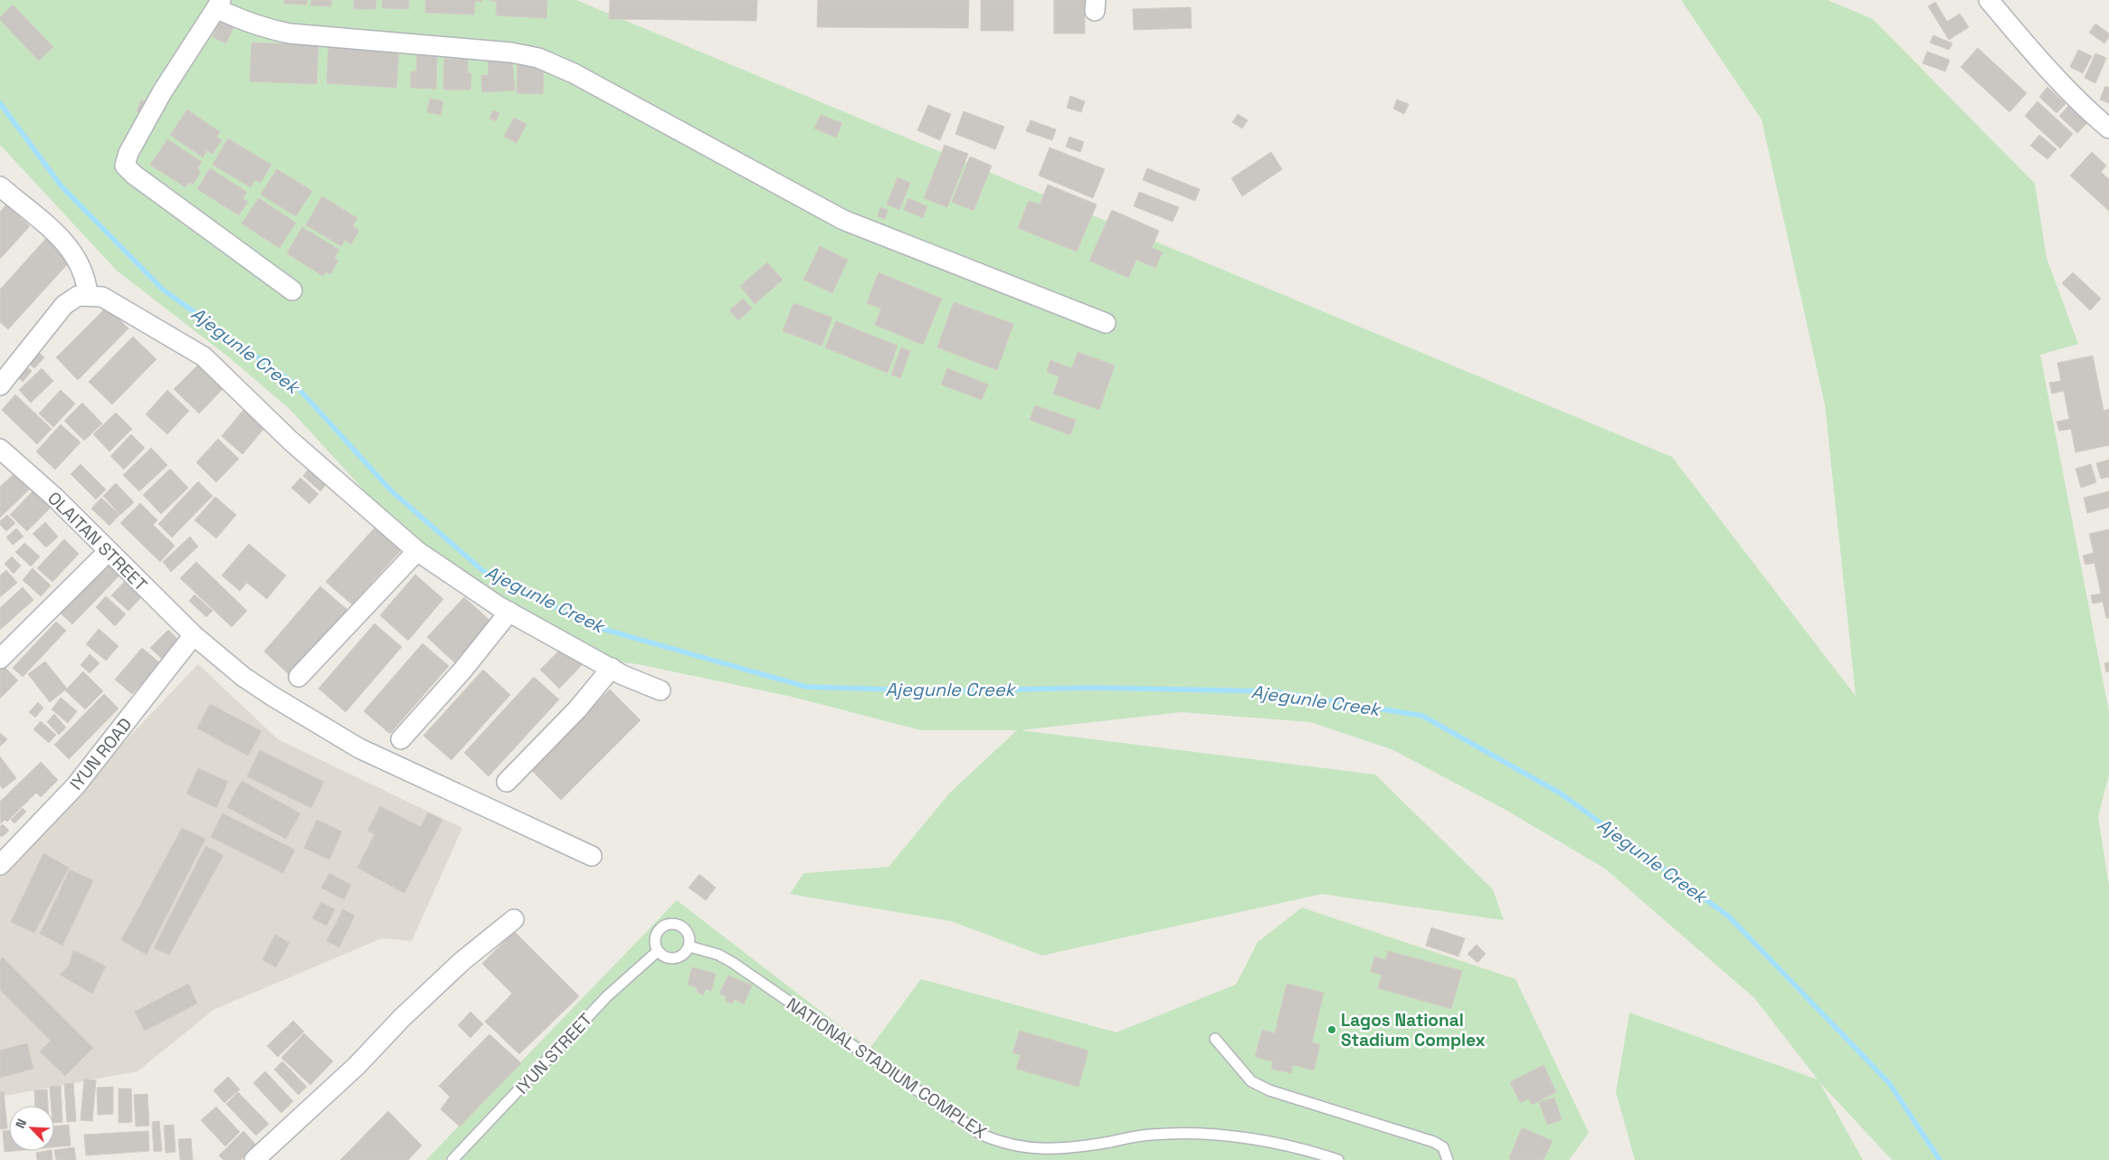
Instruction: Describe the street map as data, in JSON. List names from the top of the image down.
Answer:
{
  "streets": {
    "street": ["OLAITAN STREET", "IYUN ROAD"],
    "lane": ["IYUN STREET", "NATIONAL STADIUM COMPLEX"]
  },
  "crossings": [
    ["OLAITAN STREET", "IYUN ROAD"],
    ["IYUN STREET", "NATIONAL STADIUM COMPLEX"]
  ],
  "water": ["Ajegunle Creek"],
  "places": ["Lagos National Stadium Complex"],
  "north": "top left"
}
